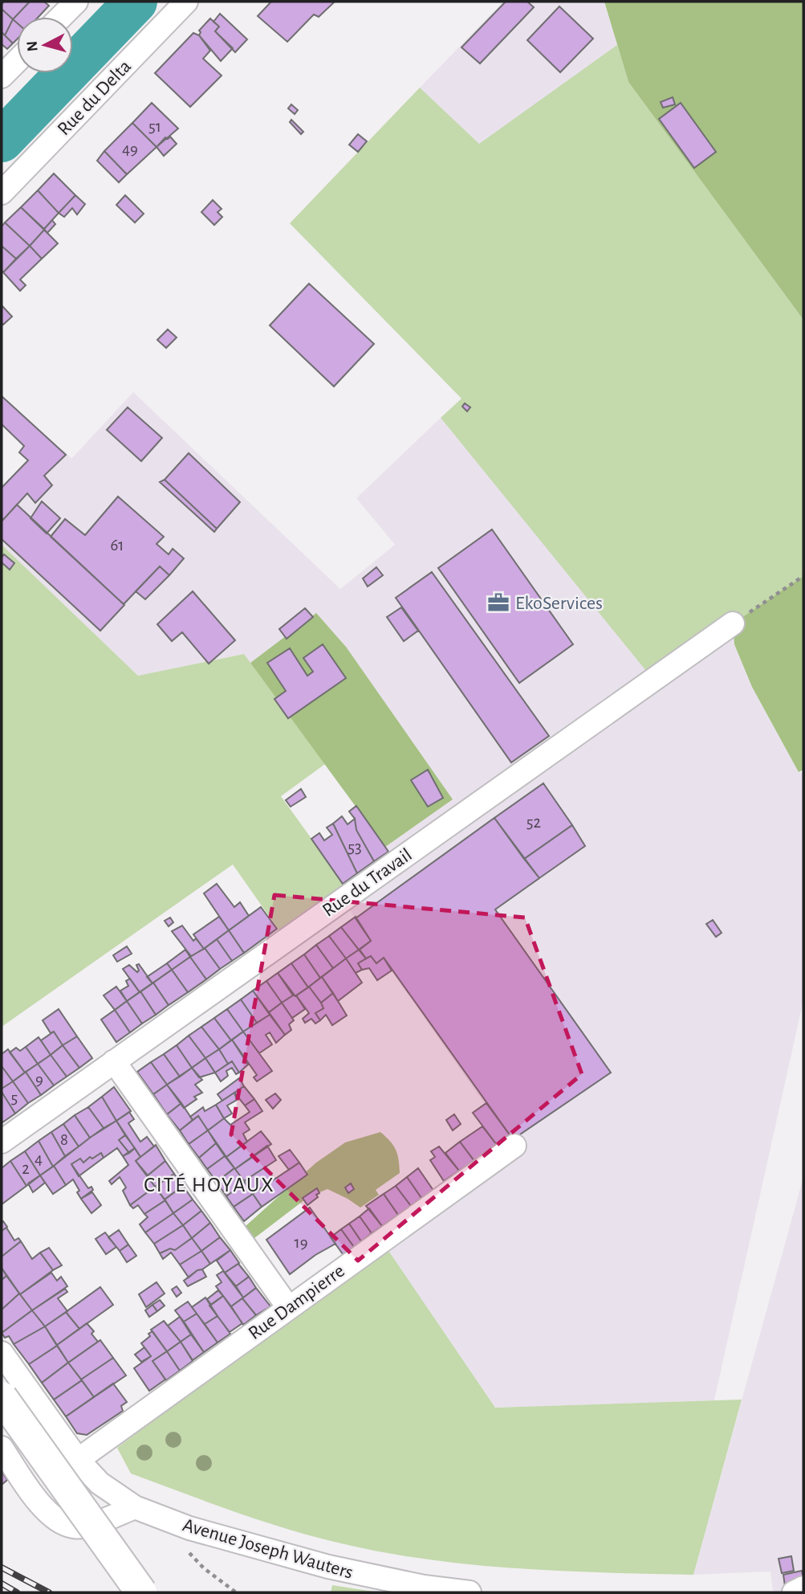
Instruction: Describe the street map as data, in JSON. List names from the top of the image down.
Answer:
{
  "streets": {
    "street": [
      "Rue du Delta",
      "Rue du Travail",
      "Rue Dampierre",
      "Avenue Joseph Wauters"
    ]
  },
  "crossings": [
    ["Rue Dampierre", "Avenue Joseph Wauters"]
  ],
  "districts": ["CITÉ HOYAUX"],
  "places": {
    "office": ["EkoServices"]
  },
  "house_numbers": [
    "51",
    "49",
    "61",
    "52",
    "53",
    "9",
    "5",
    "8",
    "4",
    "2",
    "19"
  ],
  "north": "left"
}
